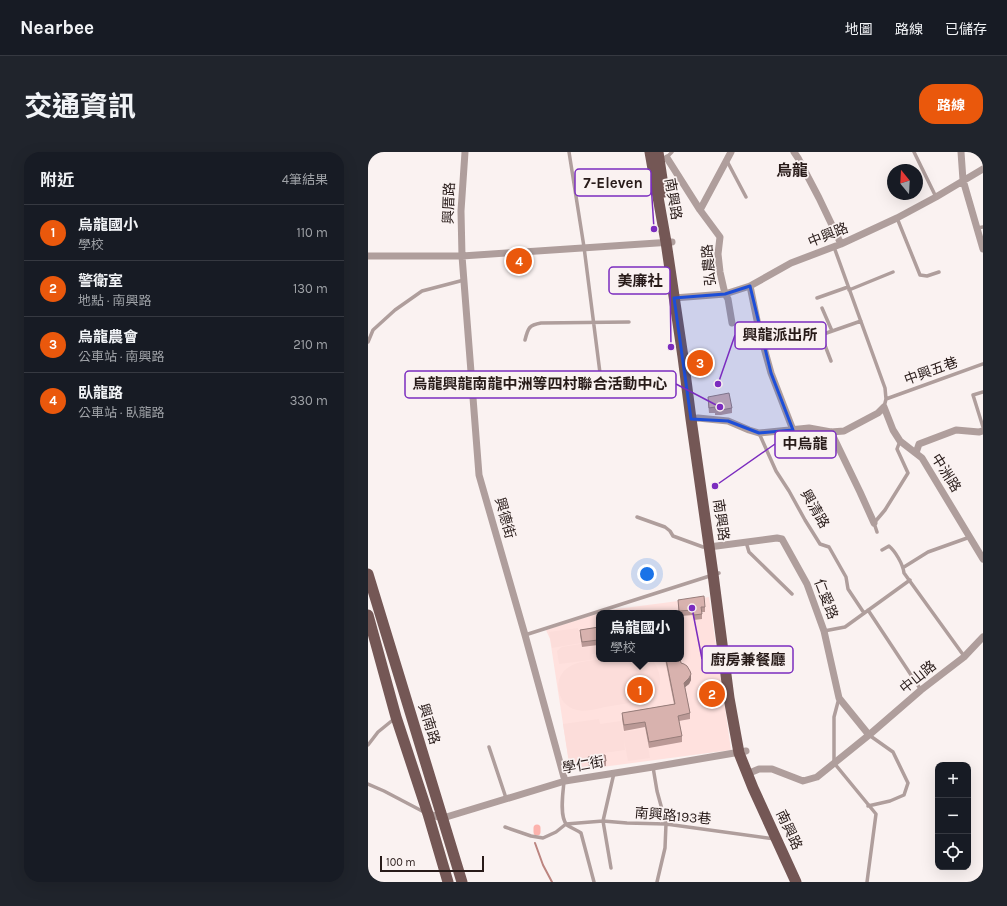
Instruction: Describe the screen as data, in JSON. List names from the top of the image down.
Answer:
{
  "streets": {
    "main road": ["南興路", "興南路"],
    "street": [
      "興厝路",
      "中興路",
      "弘農路",
      "中洲路",
      "興德街",
      "仁愛路",
      "中山路",
      "學仁街"
    ],
    "lane": ["中興五巷", "興清路", "南興路193巷"]
  },
  "crossings": [
    ["南興路", "中興路"],
    ["南興路", "弘農路"],
    ["南興路", "仁愛路"],
    ["南興路", "中山路"],
    ["南興路", "學仁街"],
    ["南興路", "南興路193巷"],
    ["興厝路", "興德街"],
    ["中興路", "弘農路"],
    ["中興路", "中興五巷"],
    ["中興五巷", "中洲路"],
    ["興德街", "學仁街"],
    ["仁愛路", "中山路"],
    ["興南路", "學仁街"]
  ],
  "districts": ["烏龍"],
  "places": [
    "7-Eleven",
    "美廉社",
    "興龍派出所",
    "烏龍興龍南龍中洲等四村聯合活動中心",
    "中烏龍",
    "廚房兼餐廳"
  ],
  "scale_bar": "100 m",
  "north": "top",
  "page": {
    "header": "Nearbee",
    "nav": ["地圖", "路線", "已儲存"],
    "title": "交通資訊",
    "buttons": "路線",
    "heading": ["附近", "4筆結果"],
    "list": [
      {
        "mark": "1",
        "name": "烏龍國小",
        "note": "學校",
        "value": "110 m"
      },
      {
        "mark": "2",
        "name": "警衛室",
        "note": "地點 · 南興路",
        "value": "130 m"
      },
      {
        "mark": "3",
        "name": "烏龍農會",
        "note": "公車站 · 南興路",
        "value": "210 m"
      },
      {
        "mark": "4",
        "name": "臥龍路",
        "note": "公車站 · 臥龍路",
        "value": "330 m"
      }
    ],
    "pins": [
      "4",
      "3",
      "1",
      "2"
    ],
    "popup": ["烏龍國小", "學校"],
    "map_buttons": ["+", "−"],
    "scale": "100 m"
  }
}
